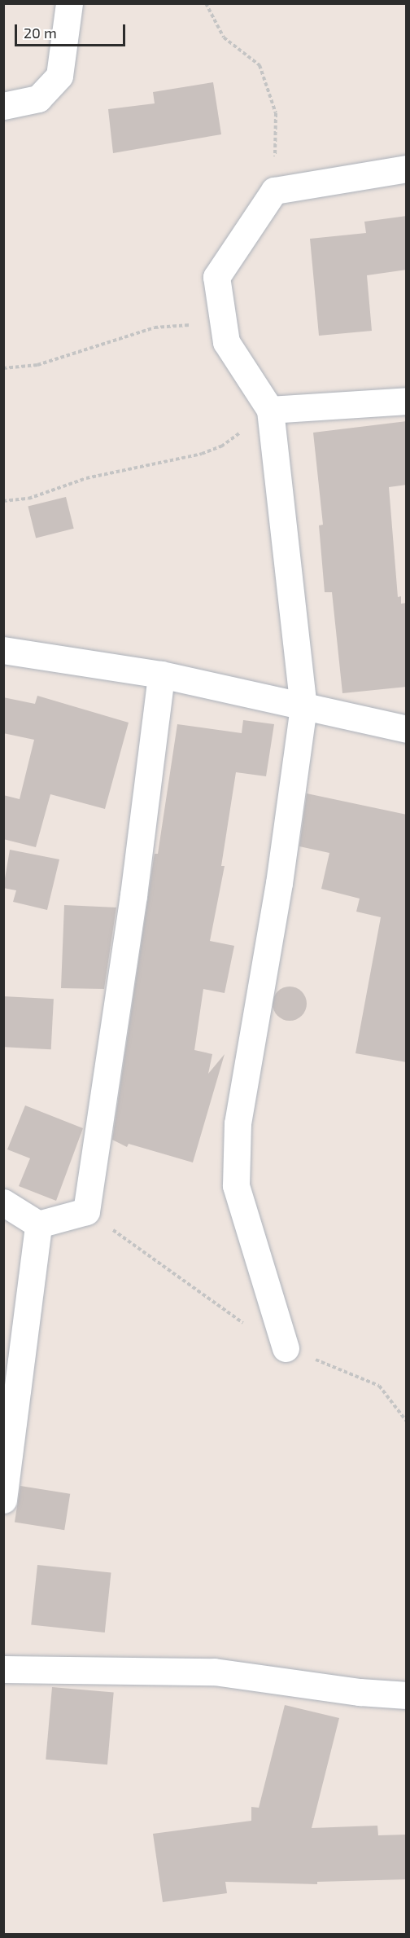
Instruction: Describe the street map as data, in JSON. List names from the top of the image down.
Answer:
{
  "scale_bar": "20 m"
}
